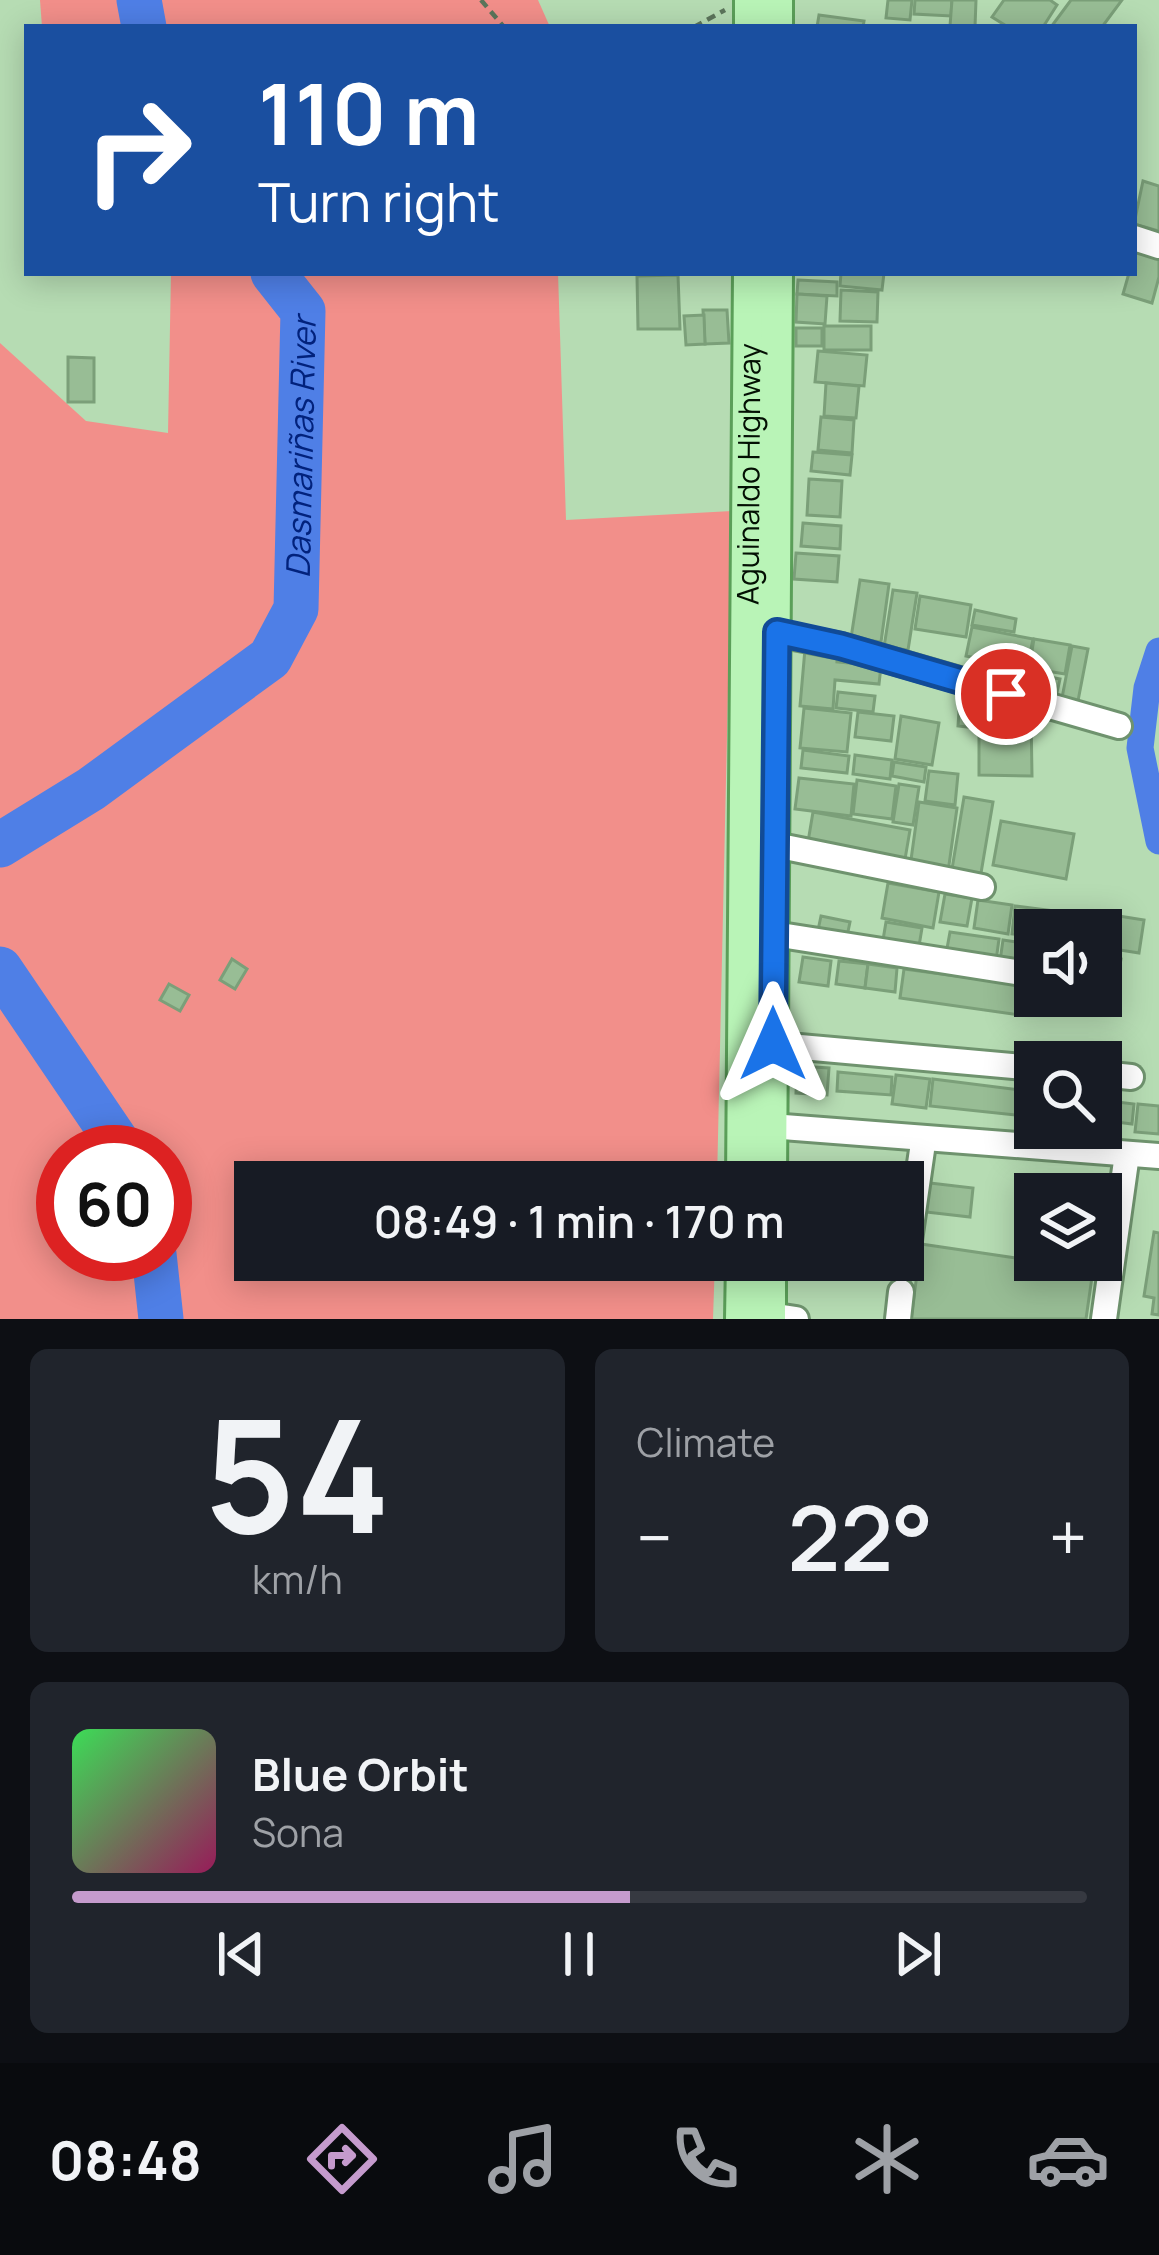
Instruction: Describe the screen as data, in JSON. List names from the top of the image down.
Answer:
{
  "streets": {
    "main road": ["Aguinaldo Highway"]
  },
  "water": ["Dasmariñas River"],
  "page": {
    "turn": ["110 m", "Turn right"],
    "limit": "60",
    "trip": "08:49 · 1 min · 170 m",
    "tile": [
      ["54", "km/h"],
      "Climate"
    ],
    "heat": ["−", "22°", "+"],
    "song": ["Blue Orbit", "Sona"],
    "tabs": "08:48"
  }
}
